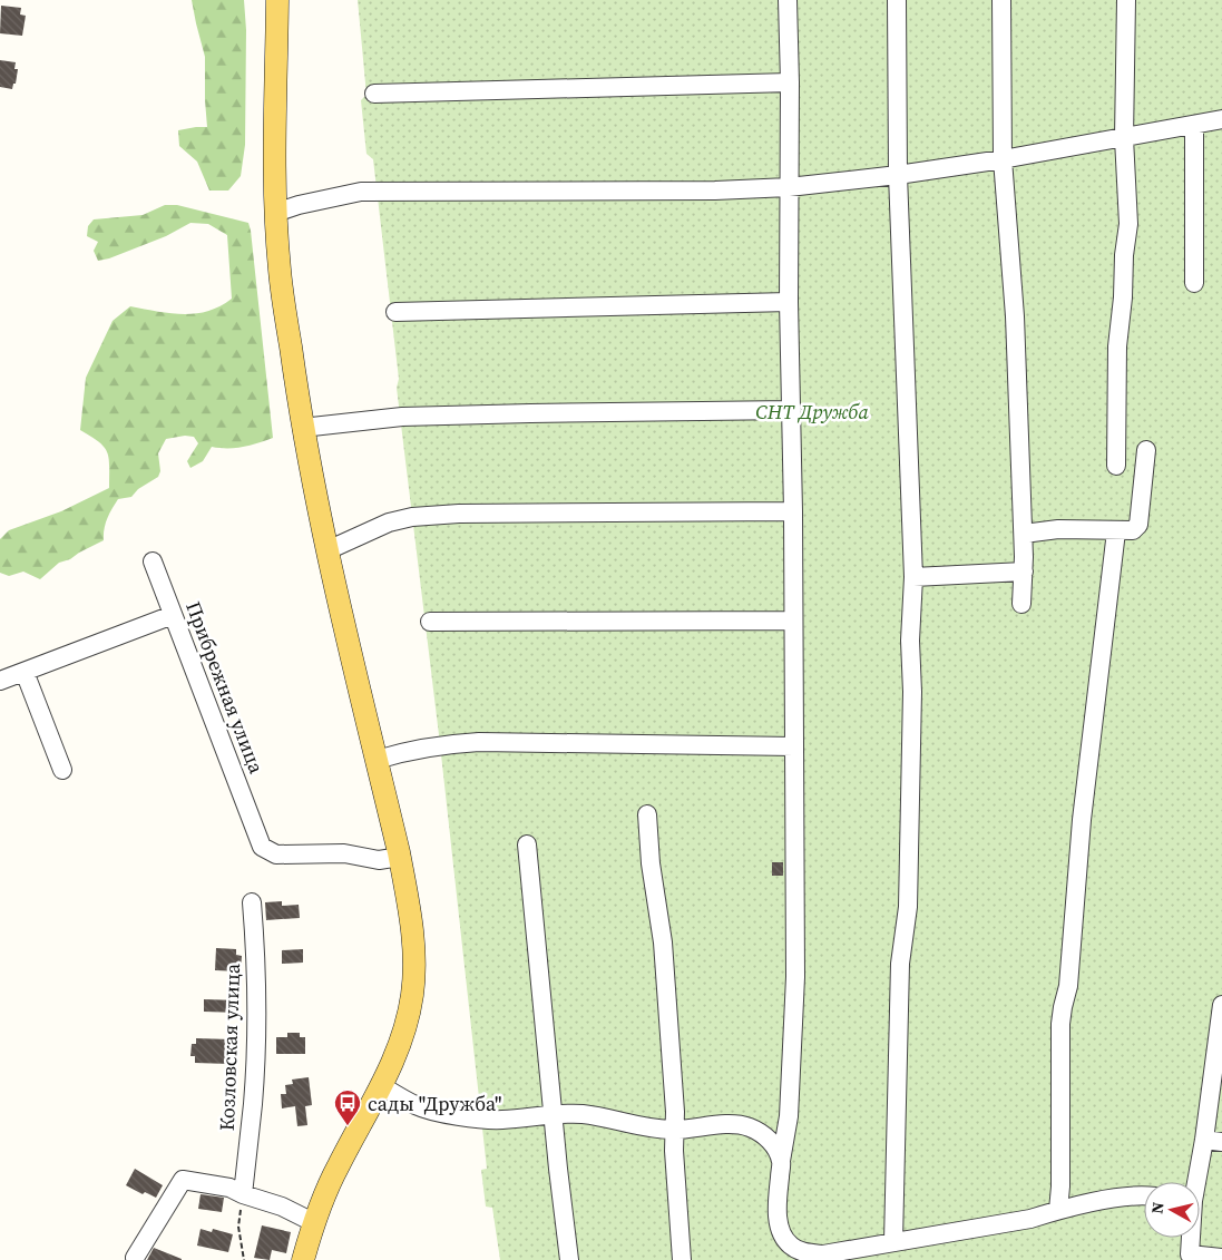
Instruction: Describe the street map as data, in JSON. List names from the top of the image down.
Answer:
{
  "streets": {
    "street": ["Прибрежная улица", "Козловская улица"]
  },
  "parks": ["СНТ Дружба"],
  "places": {
    "bus stop": ["сады \"Дружба\""]
  },
  "north": "left"
}
